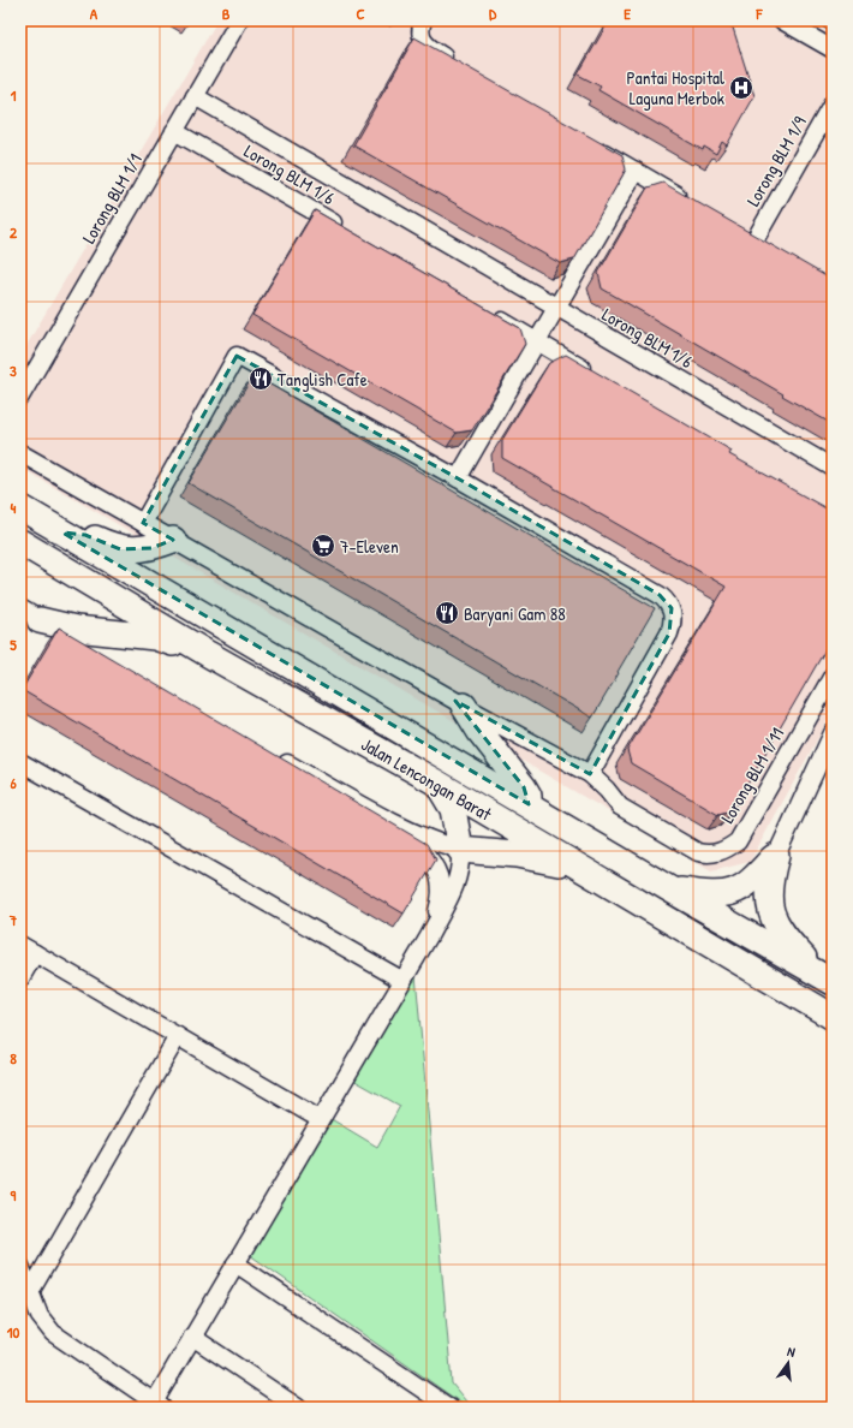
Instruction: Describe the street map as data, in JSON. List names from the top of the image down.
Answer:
{
  "streets": {
    "highway": ["Jalan Lencongan Barat"],
    "street": [
      "Lorong BLM 1/9",
      "Lorong BLM 1/6",
      "Lorong BLM 1/1",
      "Lorong BLM 1/11"
    ]
  },
  "crossings": [
    ["Lorong BLM 1/6", "Lorong BLM 1/1"]
  ],
  "places": {
    "hospital": ["Pantai Hospital Laguna Merbok"],
    "restaurant": ["Tanglish Cafe", "Baryani Gam 88"],
    "supermarket": ["7-Eleven"]
  },
  "north": "top",
  "grid": {
    "columns": [
      "A",
      "B",
      "C",
      "D",
      "E",
      "F"
    ],
    "rows": [
      "1",
      "2",
      "3",
      "4",
      "5",
      "6",
      "7",
      "8",
      "9",
      "10"
    ]
  }
}
